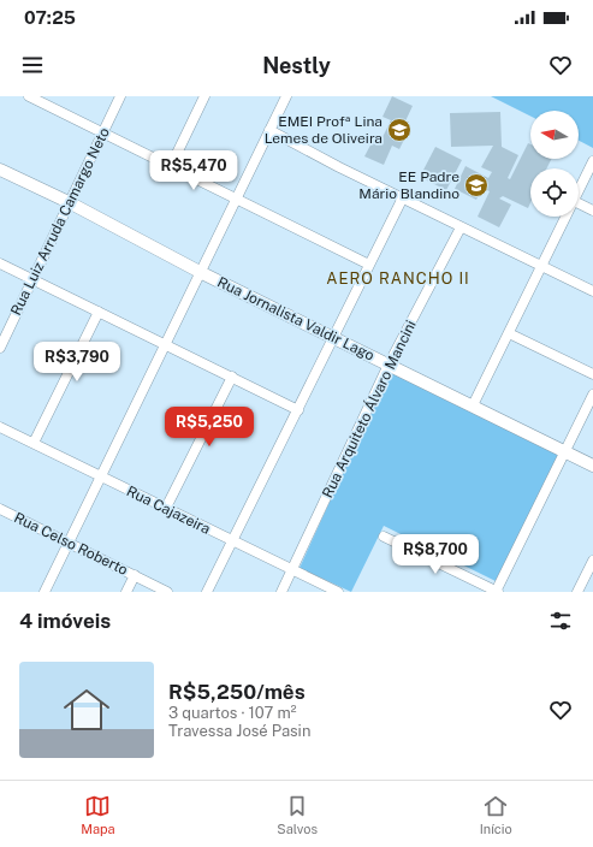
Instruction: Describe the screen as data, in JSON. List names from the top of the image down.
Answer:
{
  "streets": {
    "street": [
      "Rua Luiz Arruda Camargo Neto",
      "Rua Jornalista Valdir Lago",
      "Rua Arquiteto Álvaro Mancini",
      "Rua Cajazeira",
      "Rua Celso Roberto"
    ]
  },
  "crossings": [
    ["Rua Luiz Arruda Camargo Neto", "Rua Jornalista Valdir Lago"],
    ["Rua Jornalista Valdir Lago", "Rua Arquiteto Álvaro Mancini"],
    ["Rua Arquiteto Álvaro Mancini", "Rua Cajazeira"]
  ],
  "districts": ["AERO RANCHO II"],
  "places": {
    "school or university": ["EMEI Profª Lina Lemes de Oliveira", "EE Padre Mário Blandino"]
  },
  "north": "left",
  "page": {
    "status": "07:25",
    "header": "Nestly",
    "price": [
      "R$5,470",
      "R$3,790",
      "R$5,250",
      "R$8,700"
    ],
    "heading": "4 imóveis",
    "list": [
      {
        "name": "R$5,250/mês",
        "note": "3 quartos · 107 m² · Travessa José Pasin"
      }
    ],
    "tabs": ["Mapa", "Salvos", "Início"]
  }
}
